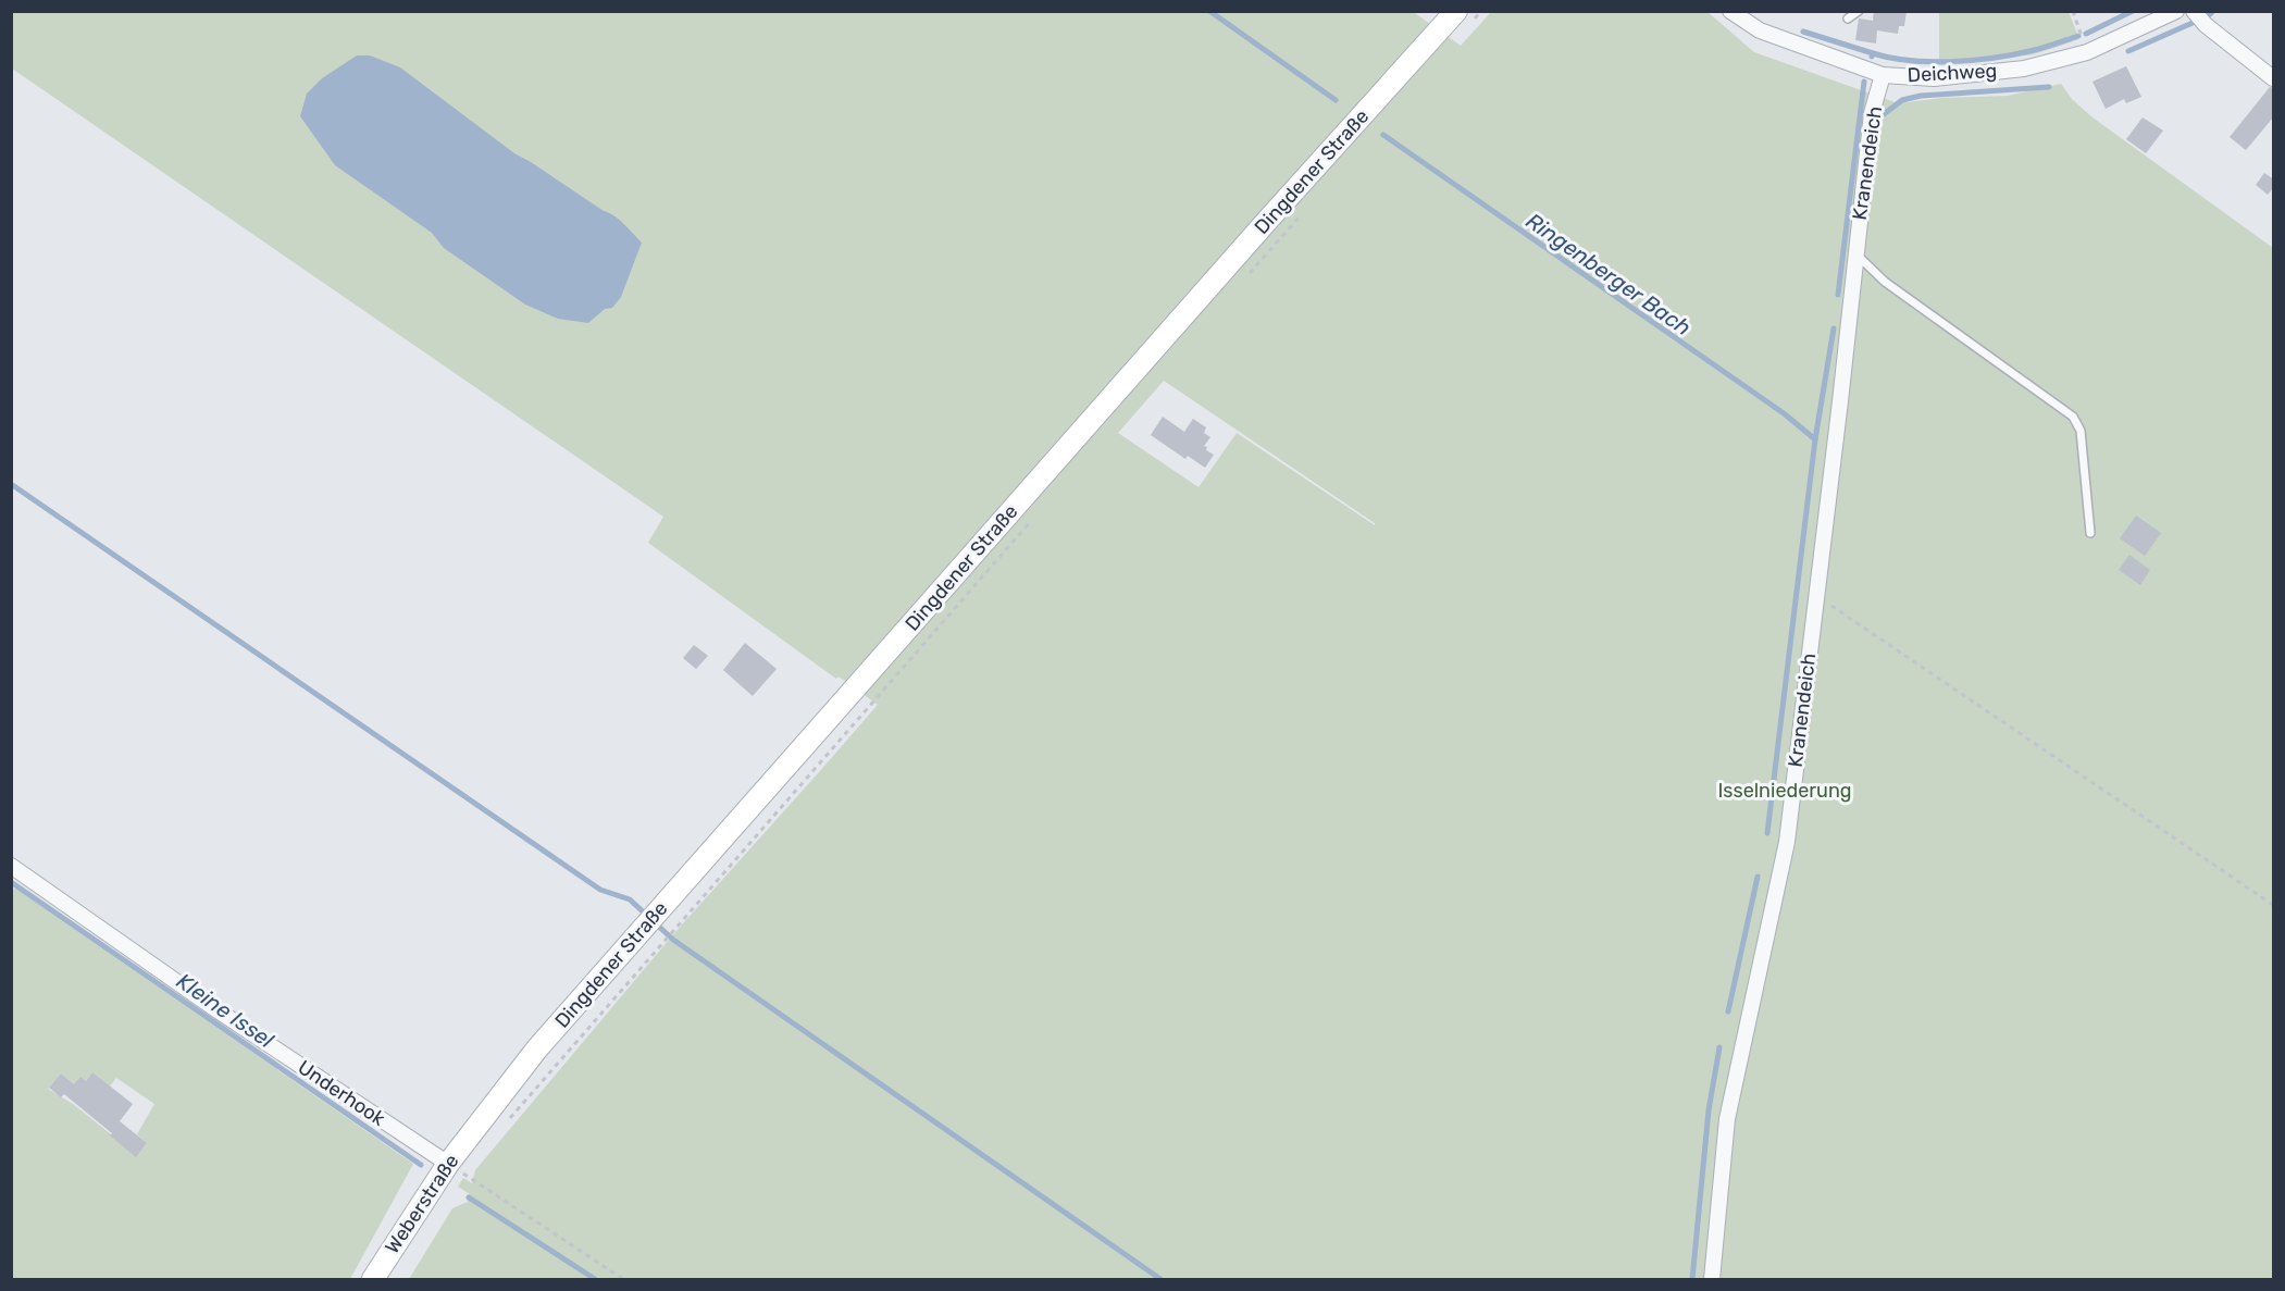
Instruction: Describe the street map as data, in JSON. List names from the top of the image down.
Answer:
{
  "streets": {
    "main road": ["Dingdener Straße", "Weberstraße"],
    "street": ["Deichweg", "Kranendeich", "Underhook"]
  },
  "crossings": [
    ["Deichweg", "Kranendeich"],
    ["Dingdener Straße", "Weberstraße"],
    ["Underhook", "Weberstraße"]
  ],
  "water": ["Ringenberger Bach", "Kleine Issel"],
  "parks": ["Isselniederung"]
}
